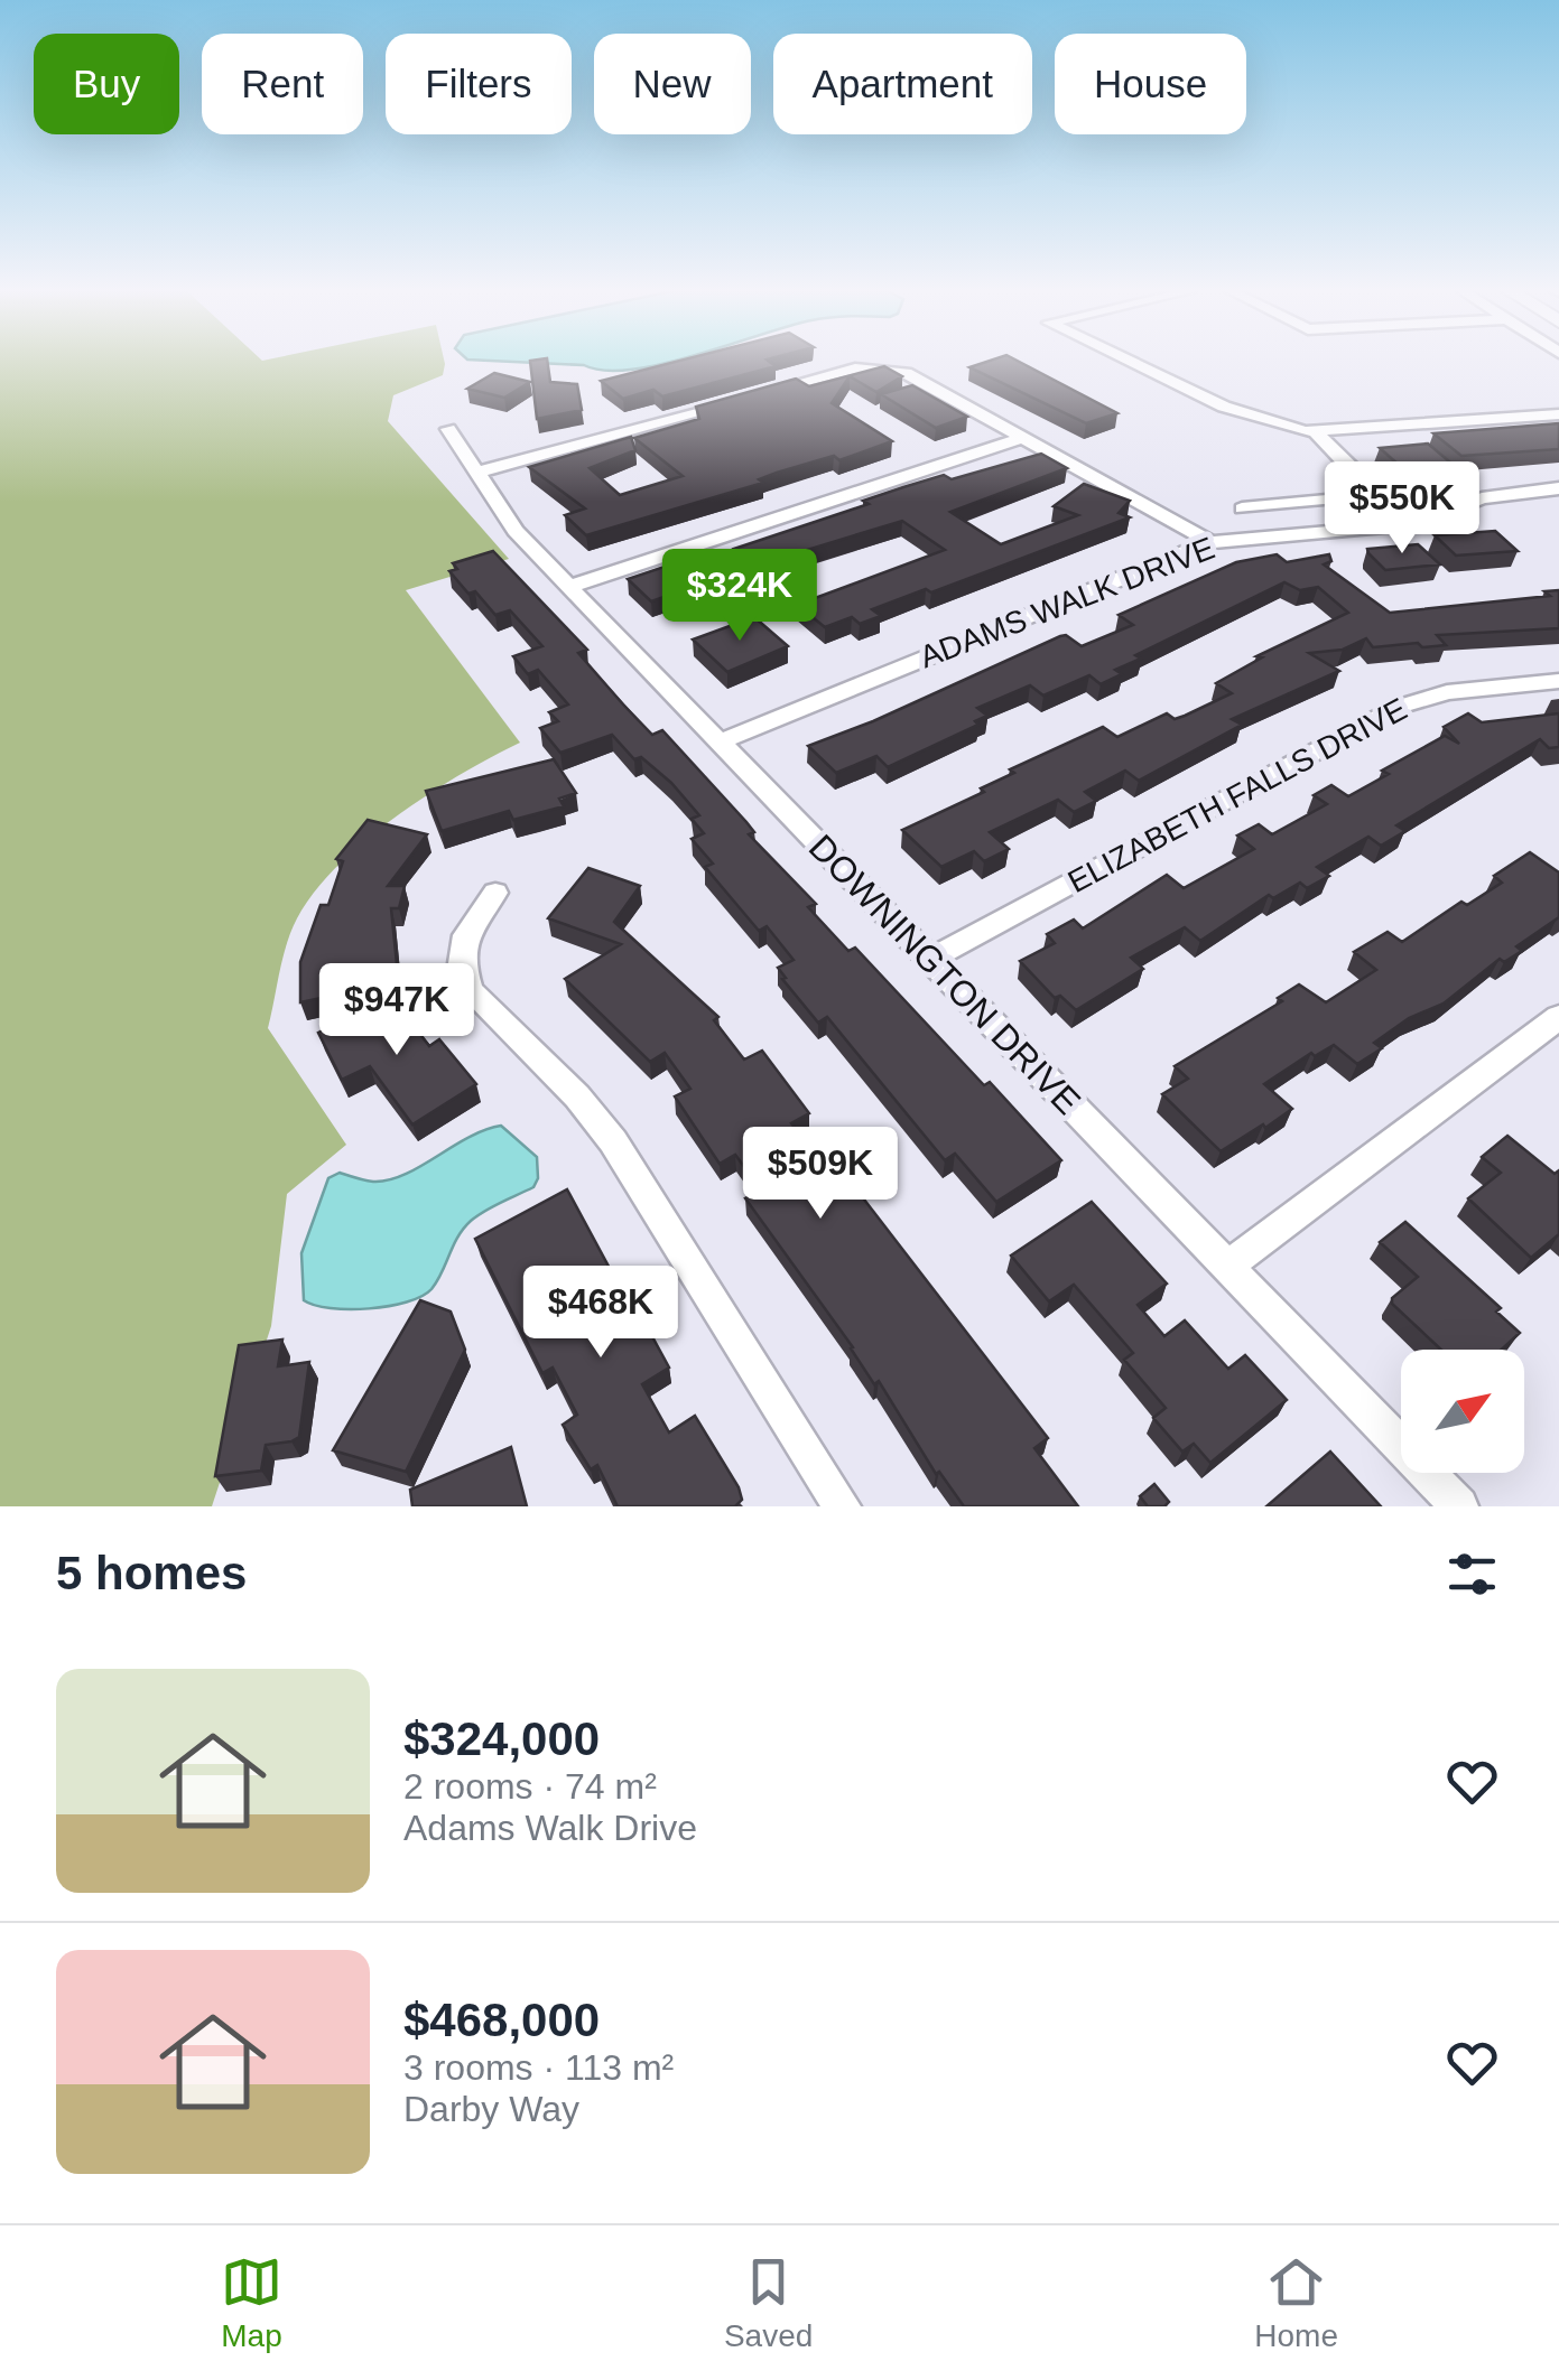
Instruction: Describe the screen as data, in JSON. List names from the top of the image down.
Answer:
{
  "streets": {
    "street": ["ADAMS WALK DRIVE", "ELIZABETH FALLS DRIVE", "DOWNINGTON DRIVE"]
  },
  "crossings": [
    ["ADAMS WALK DRIVE", "DOWNINGTON DRIVE"],
    ["ELIZABETH FALLS DRIVE", "DOWNINGTON DRIVE"]
  ],
  "north": "top right",
  "page": {
    "chip": [
      "Buy",
      "Rent",
      "Filters",
      "New",
      "Apartment",
      "House"
    ],
    "price": [
      "$550K",
      "$324K",
      "$947K",
      "$509K",
      "$468K"
    ],
    "heading": "5 homes",
    "list": [
      {
        "name": "$324,000",
        "note": "2 rooms · 74 m² · Adams Walk Drive"
      },
      {
        "name": "$468,000",
        "note": "3 rooms · 113 m² · Darby Way"
      }
    ],
    "tabs": ["Map", "Saved", "Home"]
  }
}
